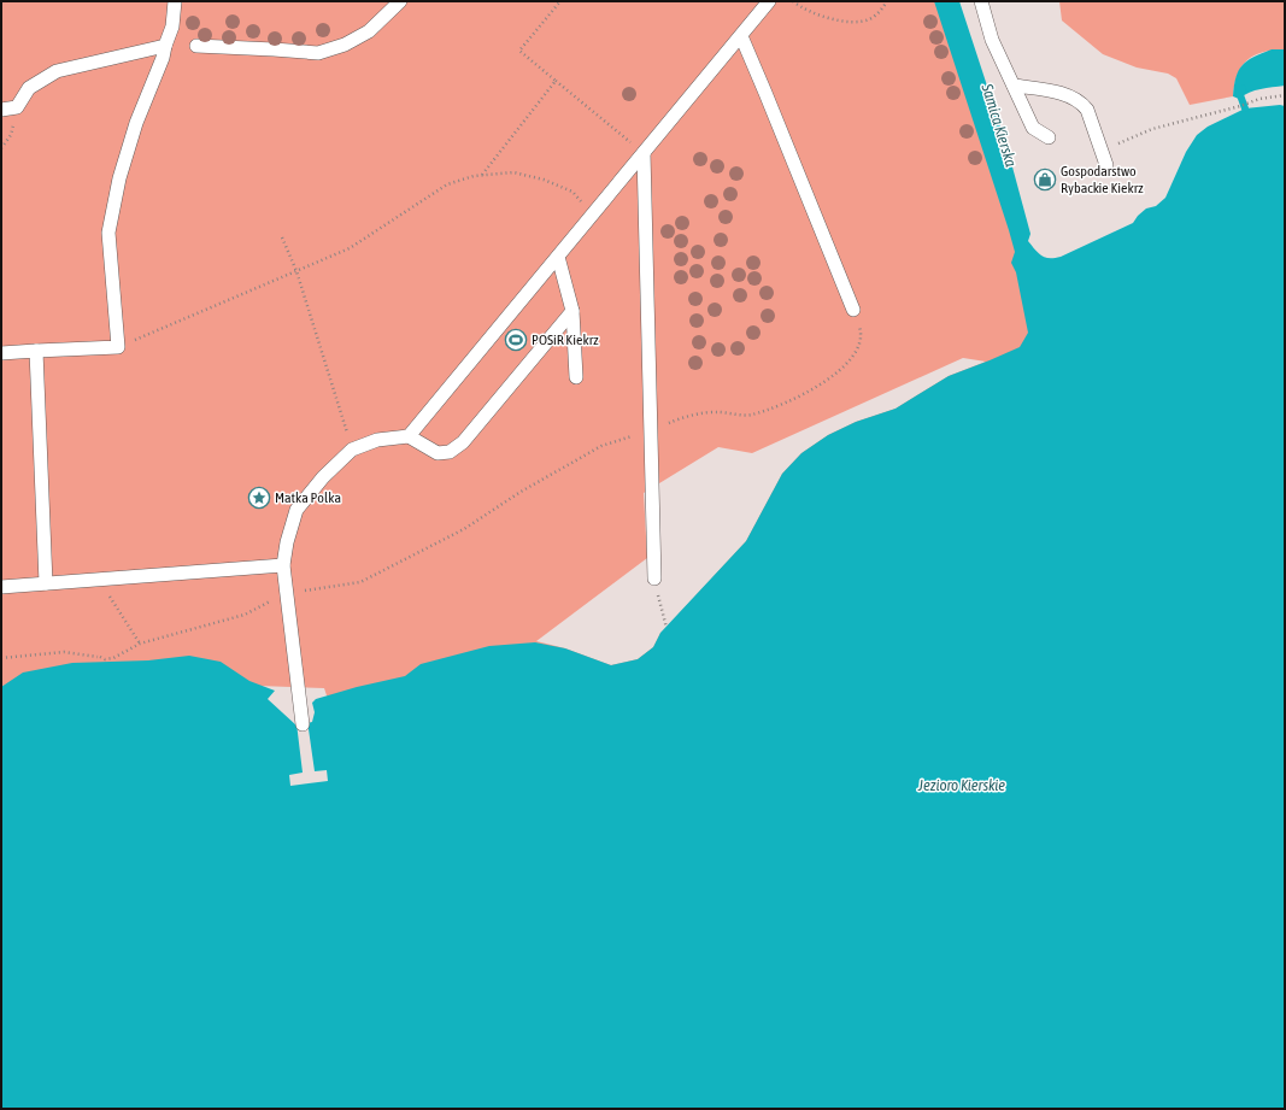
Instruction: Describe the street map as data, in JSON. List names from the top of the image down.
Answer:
{
  "water": ["Samica Kierska", "Jezioro Kierskie"],
  "places": {
    "shop": ["Gospodarstwo Rybackie Kiekrz"],
    "sports": ["POSiR Kiekrz"],
    "place": ["Matka Polka"]
  }
}
